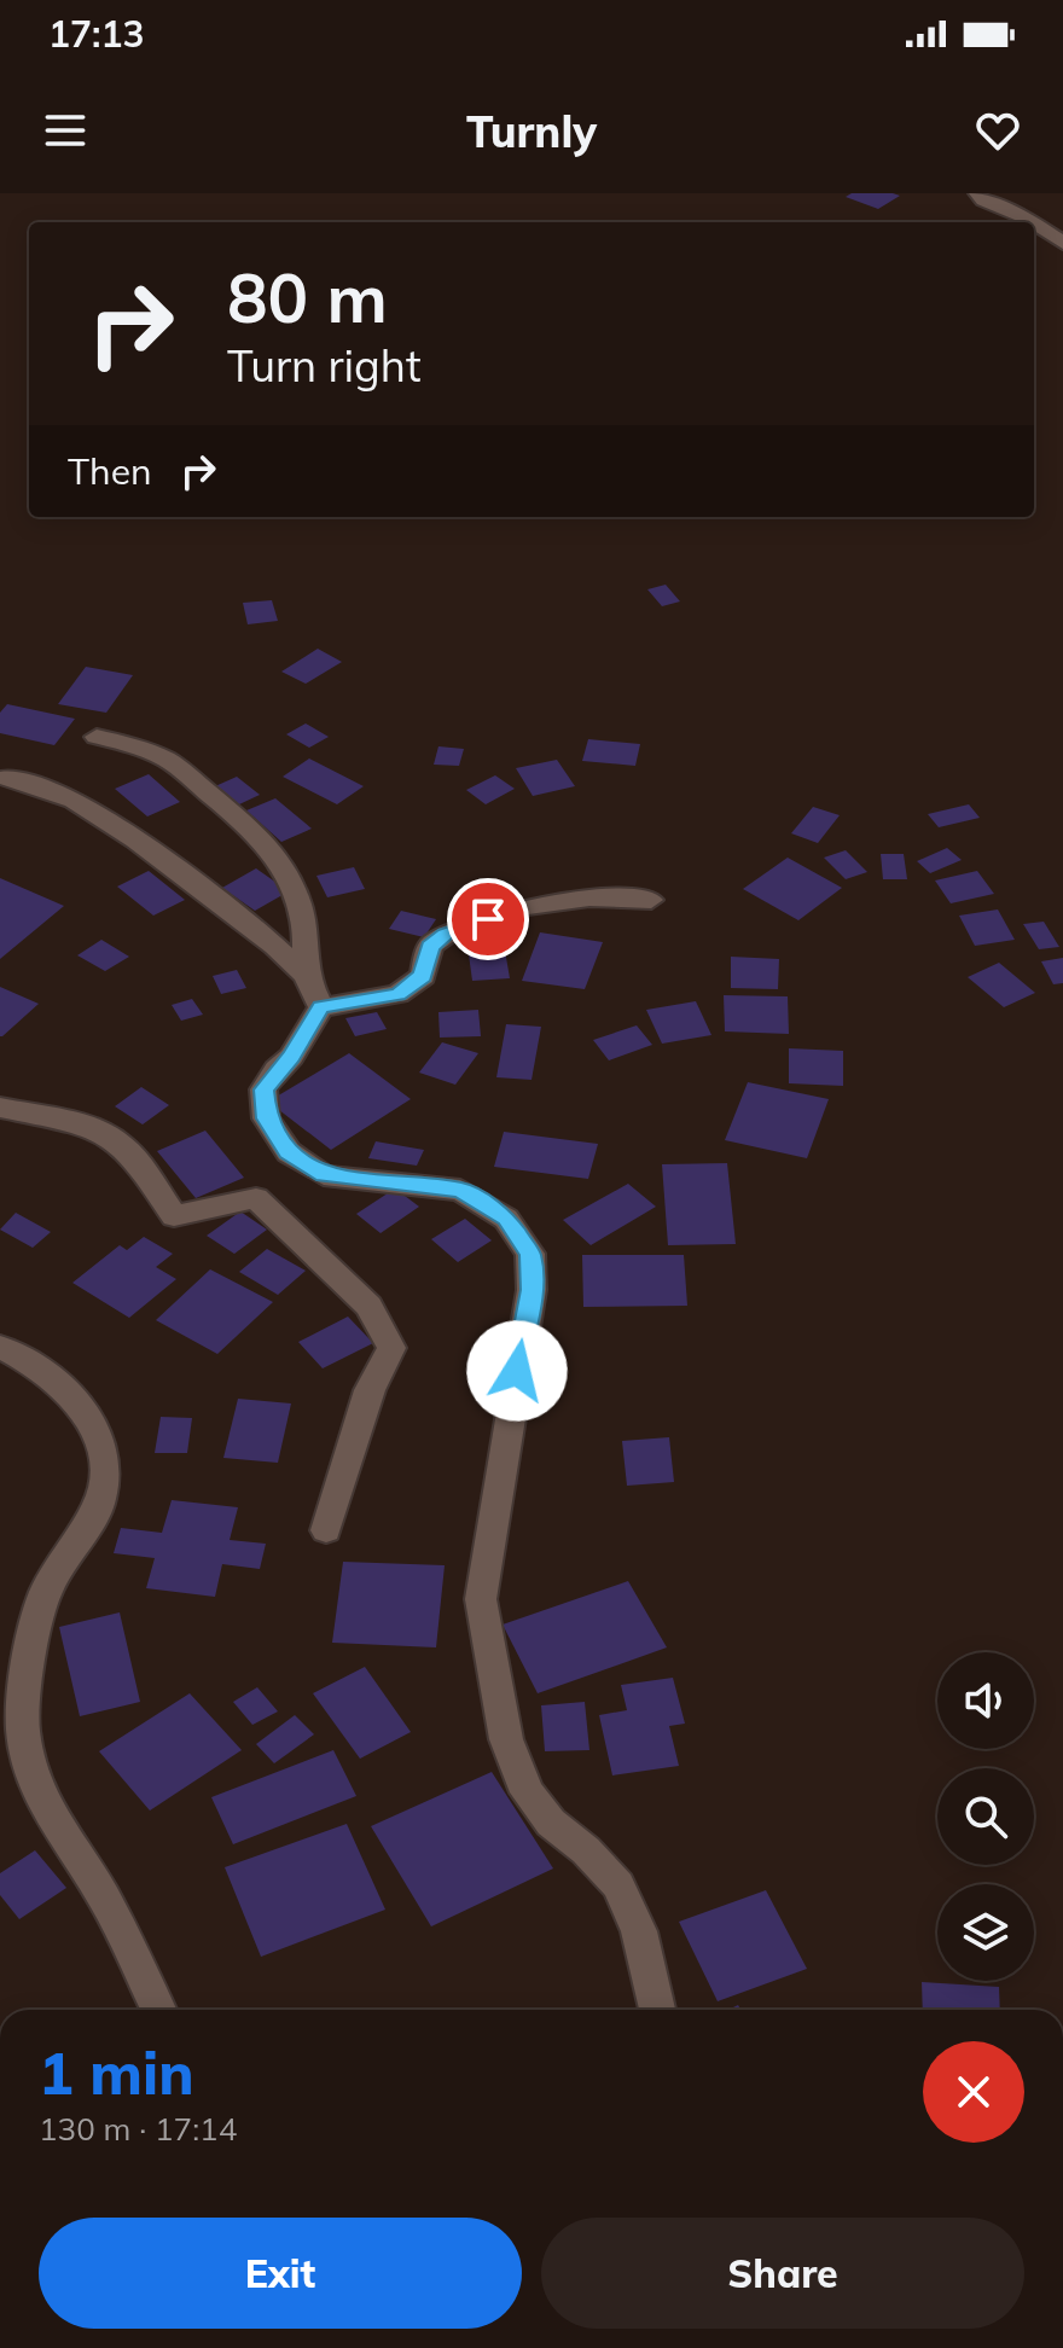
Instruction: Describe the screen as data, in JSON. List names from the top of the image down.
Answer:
{
  "page": {
    "status": "17:13",
    "header": "Turnly",
    "turn": ["80 m", "Turn right"],
    "then": "Then",
    "heading": ["1 min", "130 m · 17:14"],
    "buttons": ["Exit", "Share"]
  }
}
